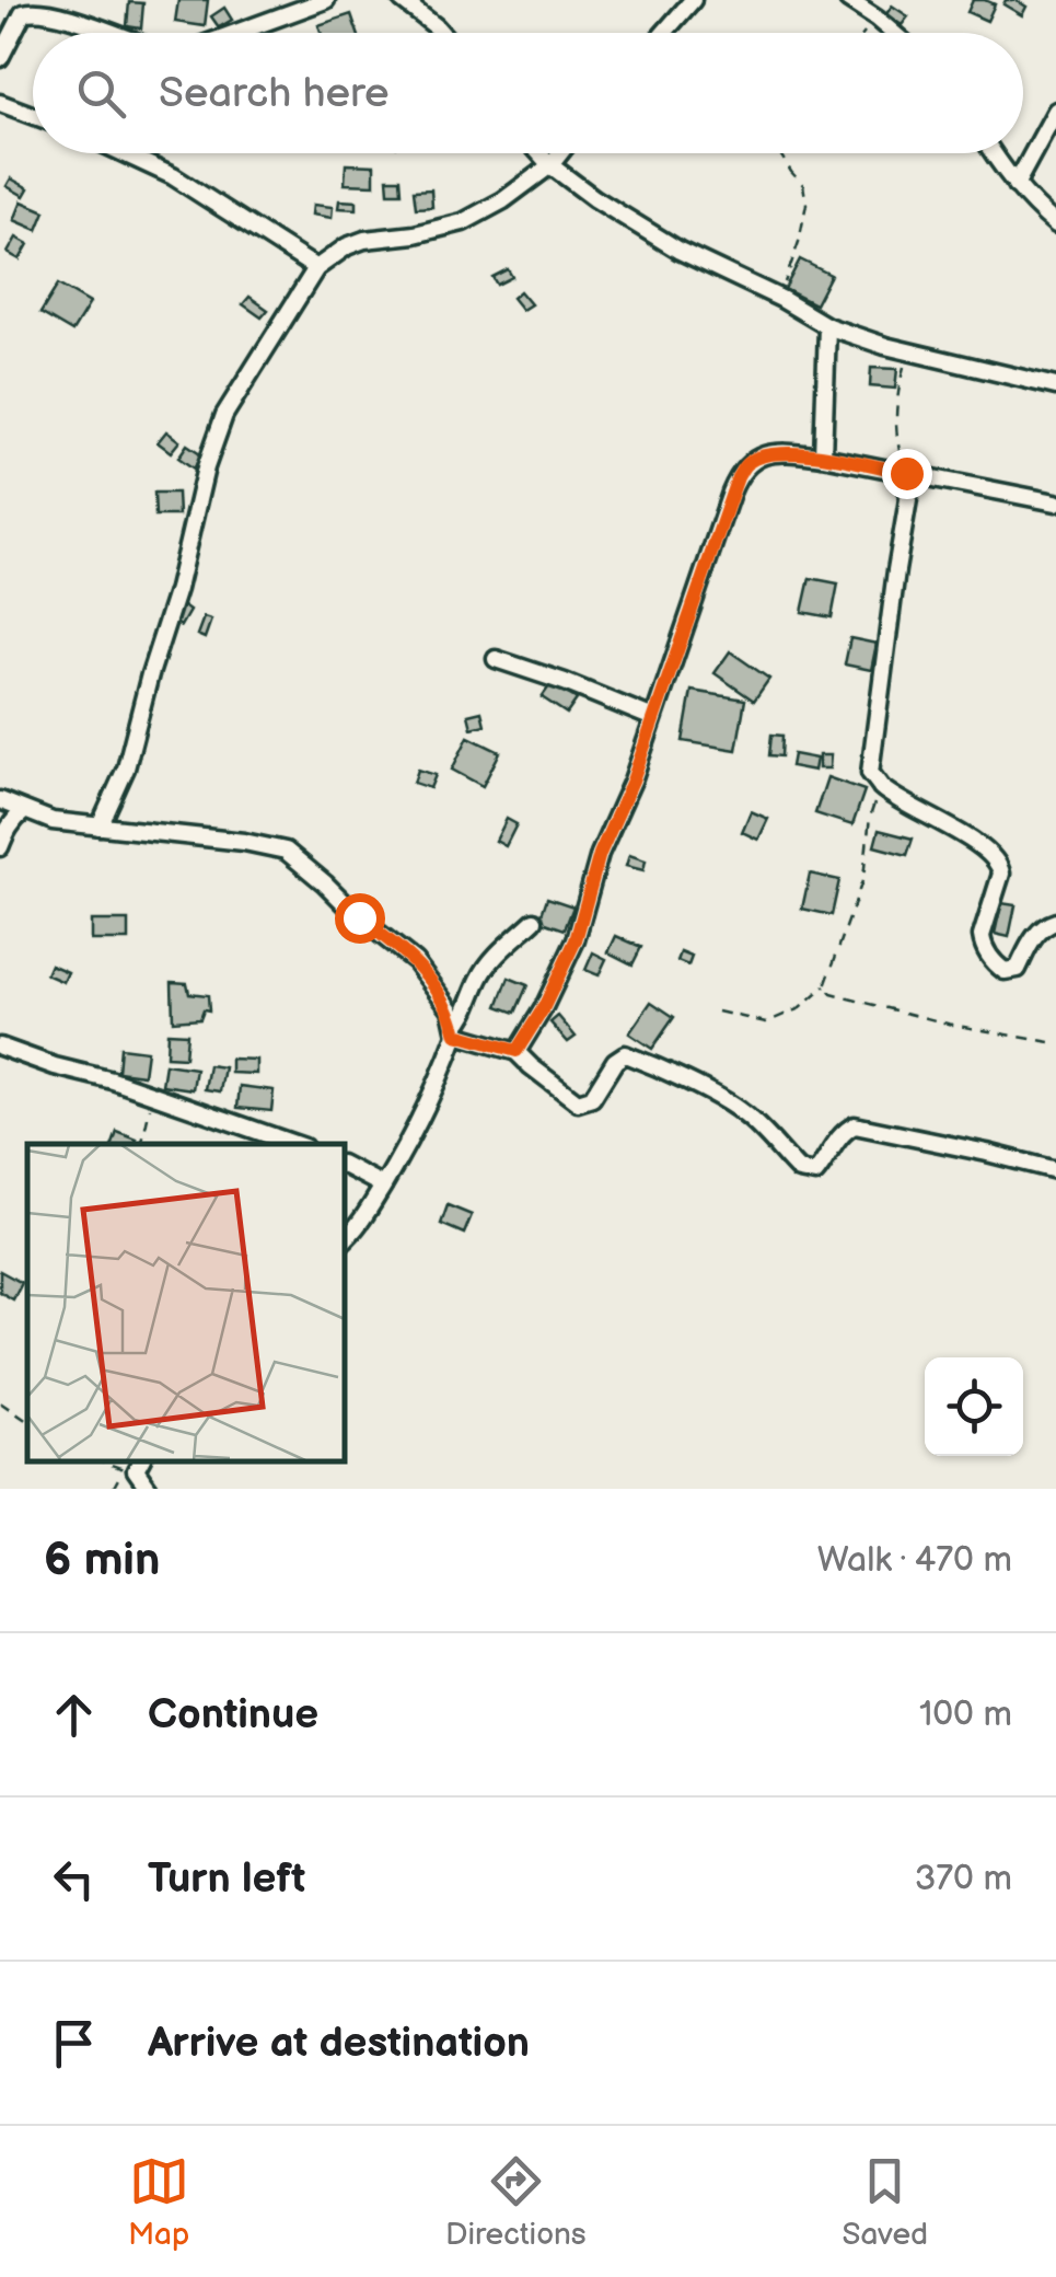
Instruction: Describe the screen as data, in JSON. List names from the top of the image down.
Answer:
{
  "page": {
    "search": "Search here",
    "heading": ["6 min", "Walk · 470 m"],
    "list": [
      ["Continue", "100 m"],
      ["Turn left", "370 m"],
      "Arrive at destination"
    ],
    "nav": ["Map", "Directions", "Saved"]
  }
}
